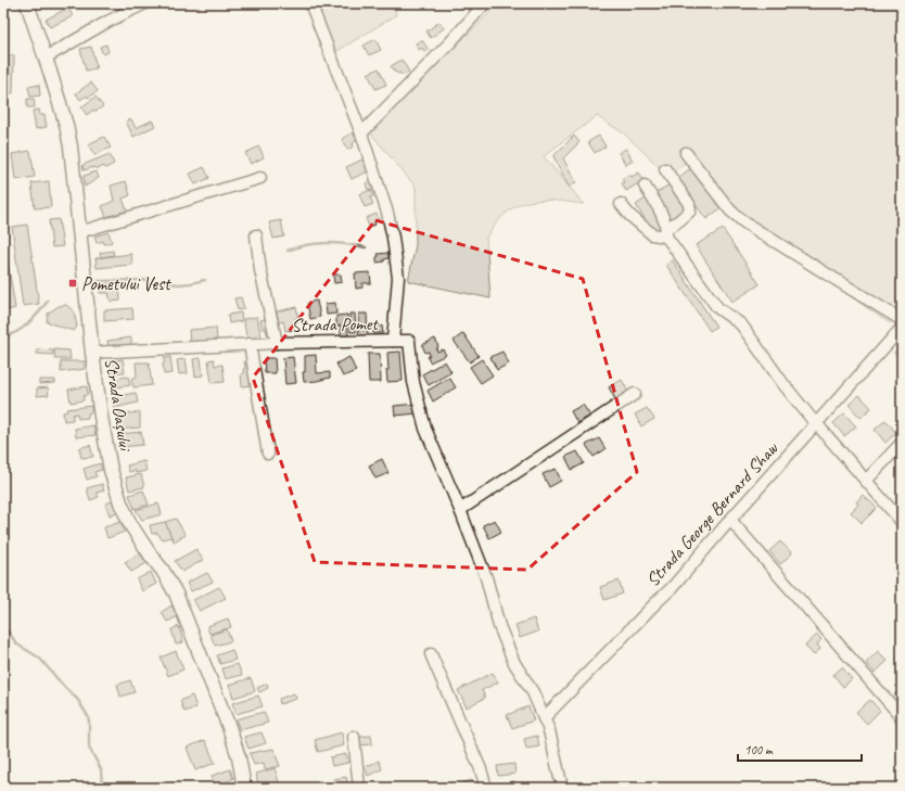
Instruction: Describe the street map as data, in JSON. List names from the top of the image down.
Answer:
{
  "streets": {
    "main road": ["Strada Oașului"],
    "street": ["Strada Pomet", "Strada George Bernard Shaw"]
  },
  "crossings": [
    ["Strada Pomet", "Strada Oașului"]
  ],
  "places": {
    "transit": ["Pometului Vest"]
  },
  "scale_bar": "100 m"
}
